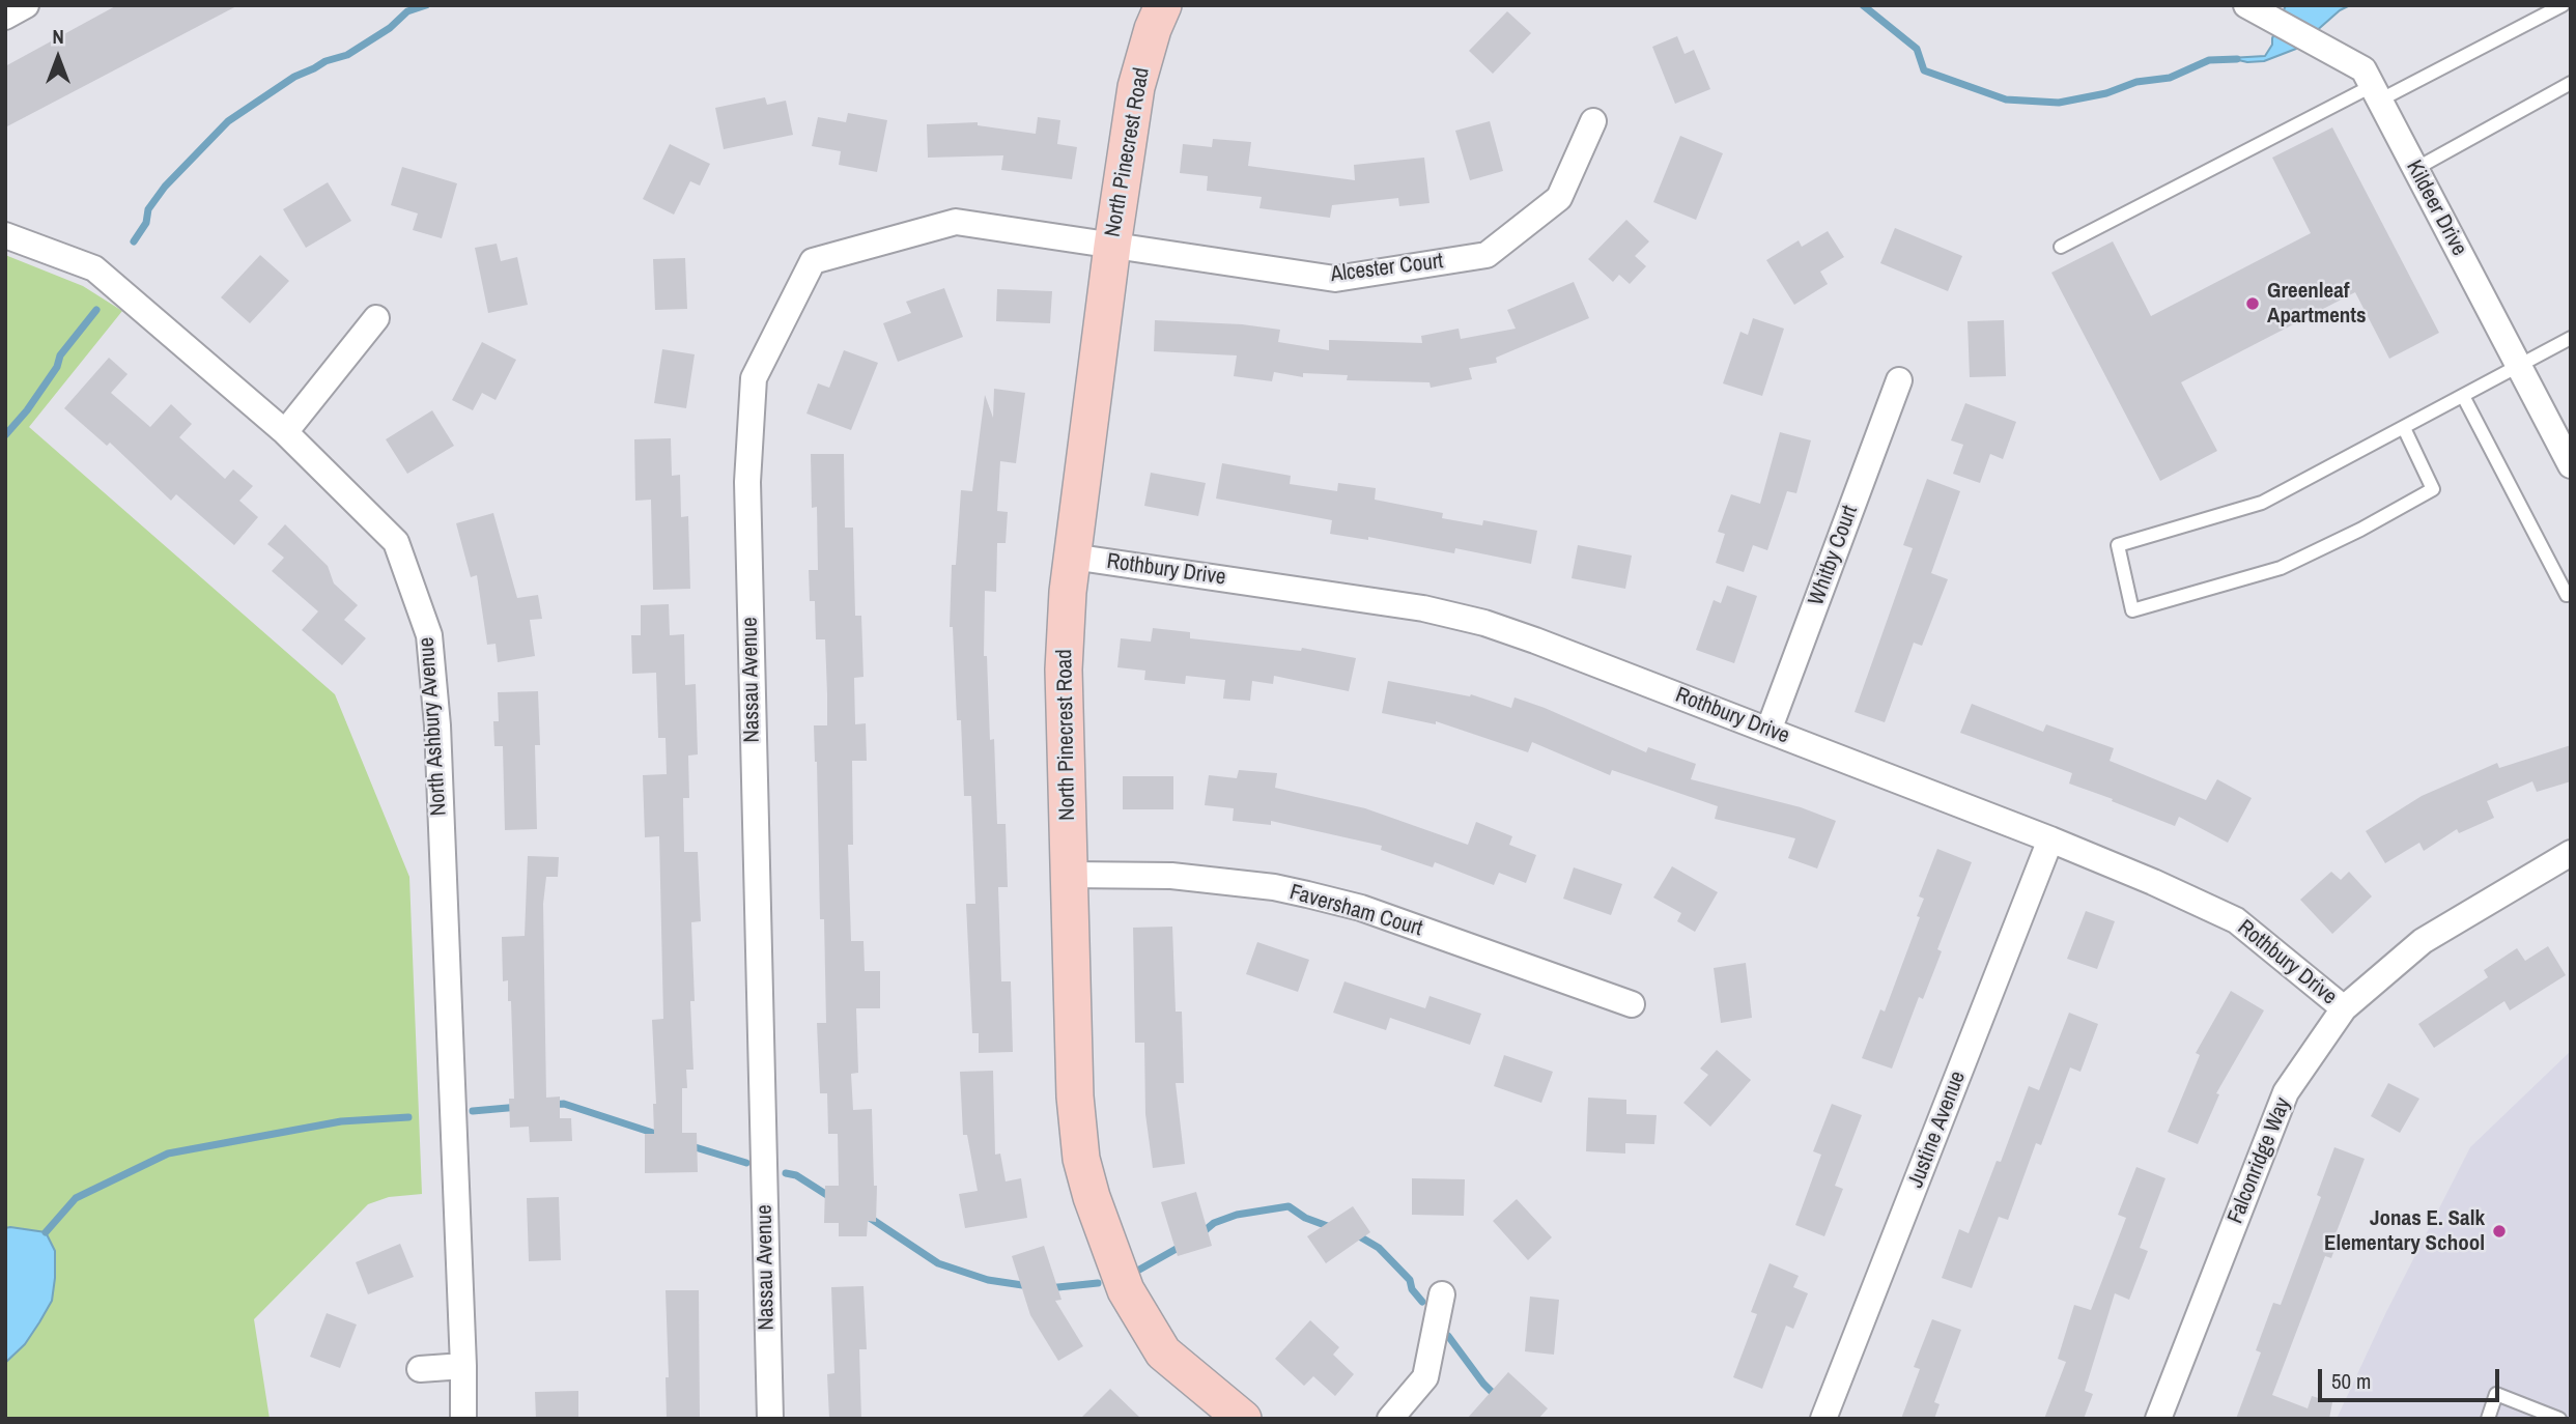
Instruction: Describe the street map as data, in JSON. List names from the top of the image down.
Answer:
{
  "streets": {
    "street": [
      "North Pinecrest Road",
      "Kildeer Drive",
      "Alcester Court",
      "Whitby Court",
      "Rothbury Drive",
      "Nassau Avenue",
      "North Ashbury Avenue",
      "Faversham Court",
      "Justine Avenue",
      "Falconridge Way"
    ]
  },
  "crossings": [
    ["North Pinecrest Road", "Alcester Court"],
    ["North Pinecrest Road", "Rothbury Drive"],
    ["North Pinecrest Road", "Nassau Avenue"],
    ["North Pinecrest Road", "Faversham Court"],
    ["Alcester Court", "Nassau Avenue"],
    ["Whitby Court", "Rothbury Drive"],
    ["Rothbury Drive", "Justine Avenue"],
    ["Rothbury Drive", "Falconridge Way"]
  ],
  "places": ["Greenleaf Apartments", "Jonas E. Salk Elementary School"],
  "scale_bar": "50 m",
  "north": "top"
}
